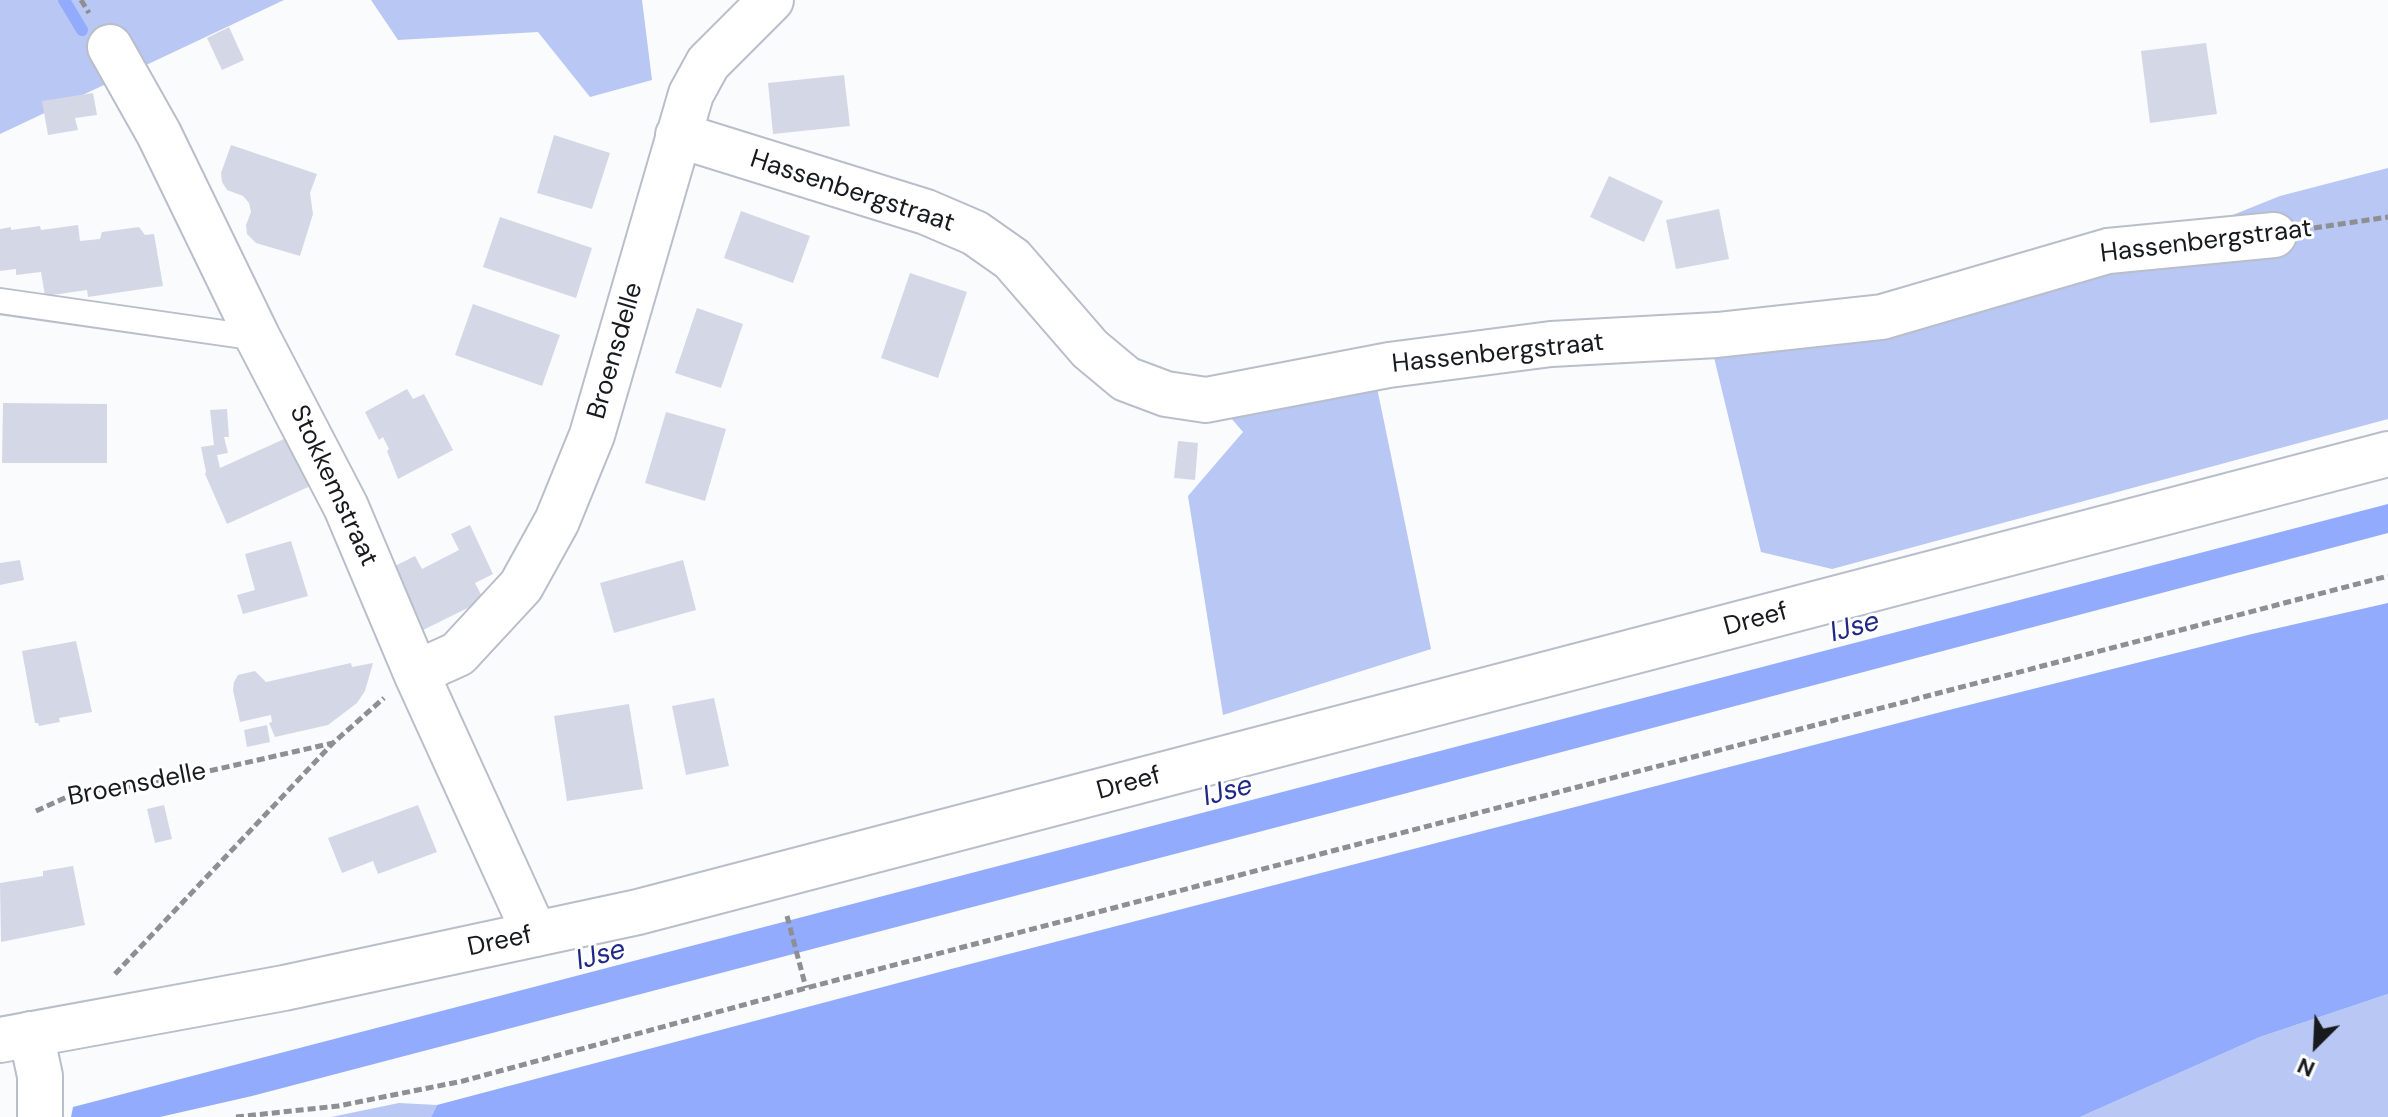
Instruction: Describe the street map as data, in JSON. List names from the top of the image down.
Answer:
{
  "streets": {
    "street": [
      "Hassenbergstraat",
      "Broensdelle",
      "Stokkemstraat",
      "Dreef"
    ]
  },
  "crossings": [
    ["Hassenbergstraat", "Broensdelle"],
    ["Broensdelle", "Stokkemstraat"],
    ["Stokkemstraat", "Dreef"]
  ],
  "water": ["IJse"],
  "north": "bottom left"
}
